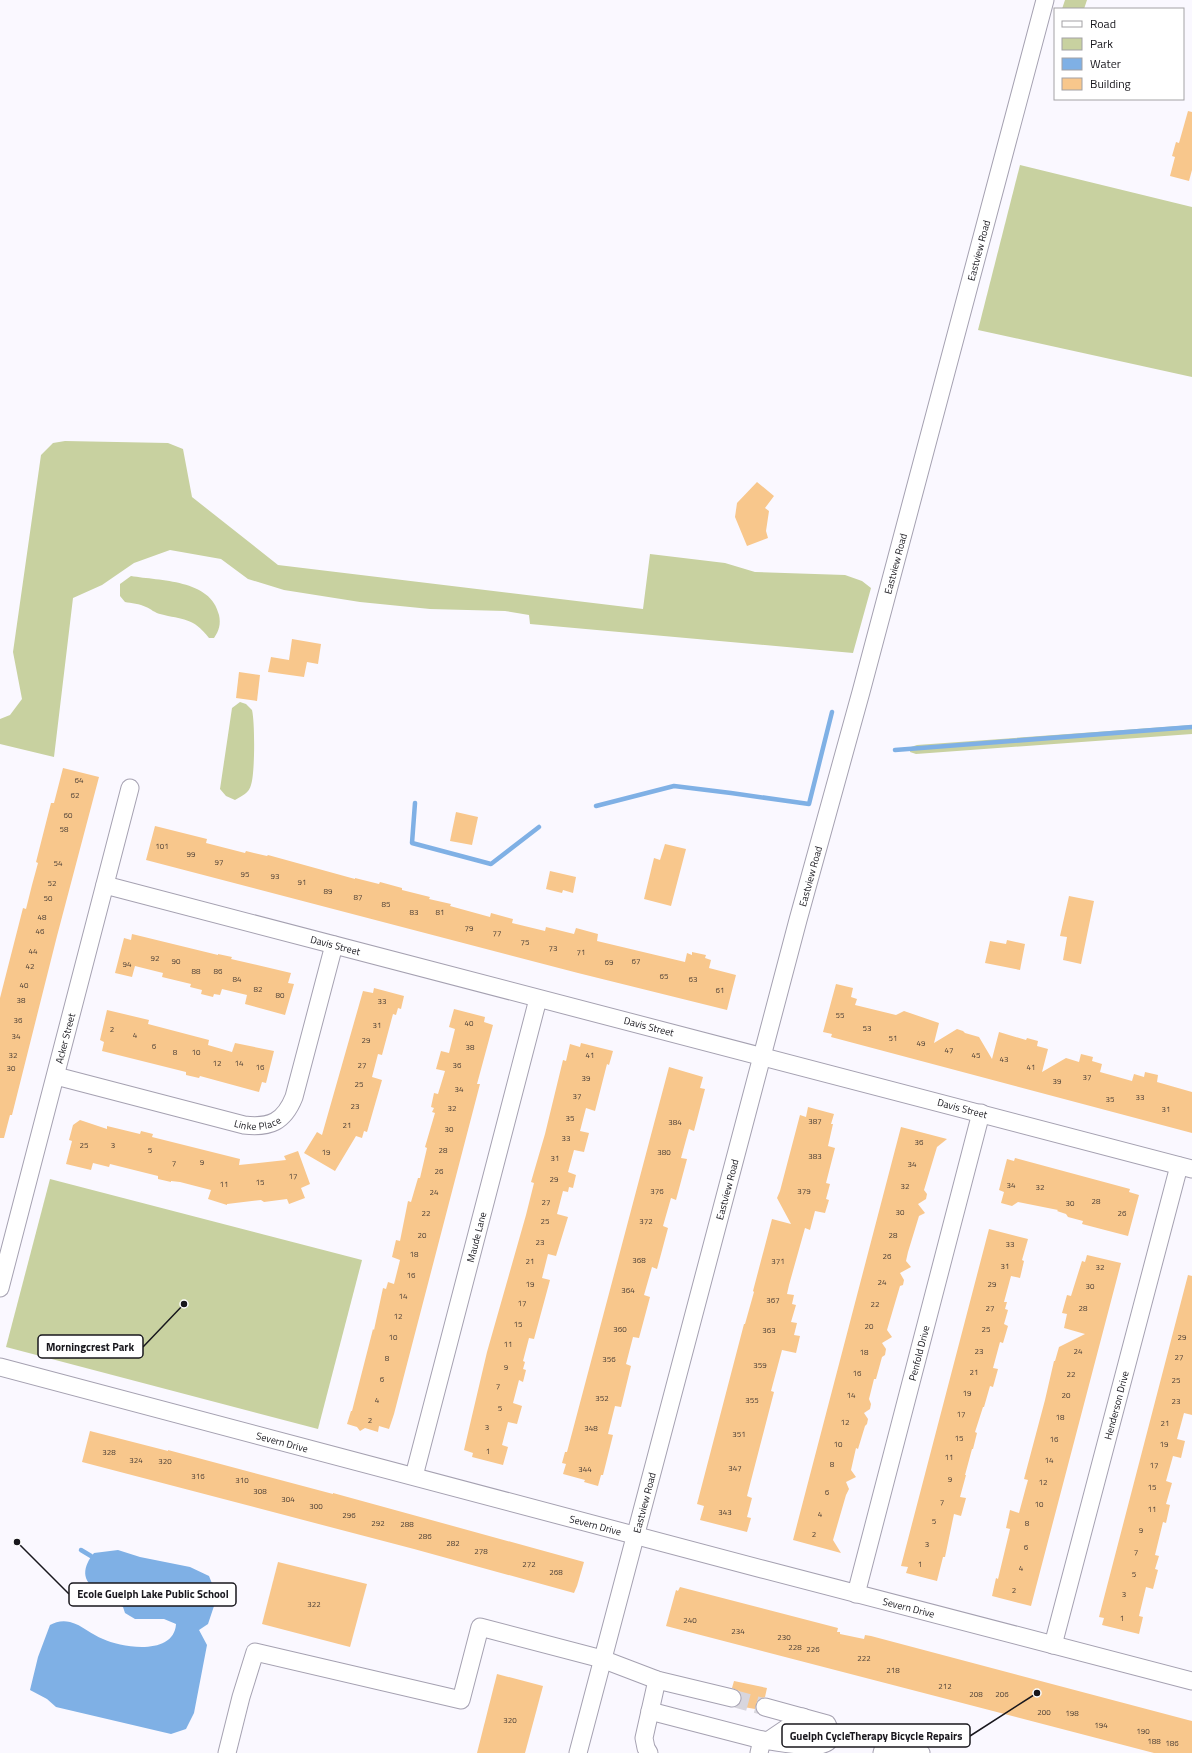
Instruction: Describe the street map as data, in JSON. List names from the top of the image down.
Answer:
{
  "streets": {
    "street": [
      "Eastview Road",
      "Davis Street",
      "Acker Street",
      "Linke Place",
      "Maude Lane",
      "Penfold Drive",
      "Henderson Drive",
      "Severn Drive"
    ]
  },
  "crossings": [
    ["Eastview Road", "Davis Street"],
    ["Eastview Road", "Severn Drive"],
    ["Davis Street", "Acker Street"],
    ["Davis Street", "Linke Place"],
    ["Davis Street", "Maude Lane"],
    ["Davis Street", "Penfold Drive"],
    ["Davis Street", "Henderson Drive"],
    ["Acker Street", "Linke Place"],
    ["Maude Lane", "Severn Drive"],
    ["Penfold Drive", "Severn Drive"],
    ["Henderson Drive", "Severn Drive"]
  ],
  "places": ["Morningcrest Park", "Ecole Guelph Lake Public School", "Guelph CycleTherapy Bicycle Repairs"],
  "house_numbers": [
    "64",
    "62",
    "60",
    "58",
    "101",
    "99",
    "97",
    "54",
    "95",
    "93",
    "91",
    "52",
    "89",
    "87",
    "50",
    "85",
    "83",
    "81",
    "48",
    "79",
    "46",
    "77",
    "75",
    "73",
    "44",
    "71",
    "92",
    "90",
    "67",
    "69",
    "94",
    "42",
    "88",
    "86",
    "65",
    "84",
    "63",
    "40",
    "82",
    "61",
    "80",
    "38",
    "33",
    "55",
    "36",
    "40",
    "31",
    "53",
    "2",
    "4",
    "34",
    "51",
    "29",
    "49",
    "6",
    "38",
    "47",
    "8",
    "10",
    "32",
    "41",
    "45",
    "43",
    "12",
    "14",
    "27",
    "36",
    "16",
    "41",
    "30",
    "37",
    "39",
    "39",
    "25",
    "34",
    "37",
    "33",
    "35",
    "23",
    "32",
    "31",
    "35",
    "387",
    "384",
    "21",
    "30",
    "33",
    "36",
    "25",
    "3",
    "5",
    "28",
    "19",
    "380",
    "383",
    "31",
    "9",
    "7",
    "34",
    "26",
    "17",
    "29",
    "15",
    "11",
    "34",
    "32",
    "32",
    "376",
    "379",
    "24",
    "28",
    "27",
    "30",
    "30",
    "22",
    "26",
    "25",
    "372",
    "20",
    "28",
    "23",
    "33",
    "18",
    "26",
    "368",
    "21",
    "371",
    "31",
    "32",
    "16",
    "24",
    "19",
    "29",
    "30",
    "364",
    "14",
    "367",
    "17",
    "22",
    "27",
    "28",
    "12",
    "15",
    "20",
    "360",
    "25",
    "363",
    "10",
    "29",
    "11",
    "23",
    "24",
    "18",
    "27",
    "8",
    "356",
    "359",
    "9",
    "21",
    "16",
    "22",
    "6",
    "25",
    "7",
    "19",
    "14",
    "20",
    "352",
    "4",
    "355",
    "23",
    "5",
    "17",
    "18",
    "2",
    "12",
    "21",
    "3",
    "348",
    "351",
    "15",
    "16",
    "10",
    "19",
    "1",
    "328",
    "11",
    "324",
    "14",
    "320",
    "8",
    "17",
    "347",
    "344",
    "316",
    "9",
    "310",
    "12",
    "15",
    "308",
    "6",
    "304",
    "7",
    "10",
    "300",
    "11",
    "343",
    "4",
    "296",
    "5",
    "292",
    "8",
    "288",
    "9",
    "2",
    "286",
    "282",
    "3",
    "6",
    "278",
    "7",
    "272",
    "1",
    "4",
    "268",
    "5",
    "2",
    "3",
    "322",
    "1",
    "240",
    "234",
    "230",
    "228",
    "226",
    "222",
    "218",
    "212",
    "208",
    "206",
    "200",
    "198",
    "320",
    "194",
    "190",
    "188",
    "186"
  ],
  "legend": [
    "Road",
    "Park",
    "Water",
    "Building"
  ]
}
